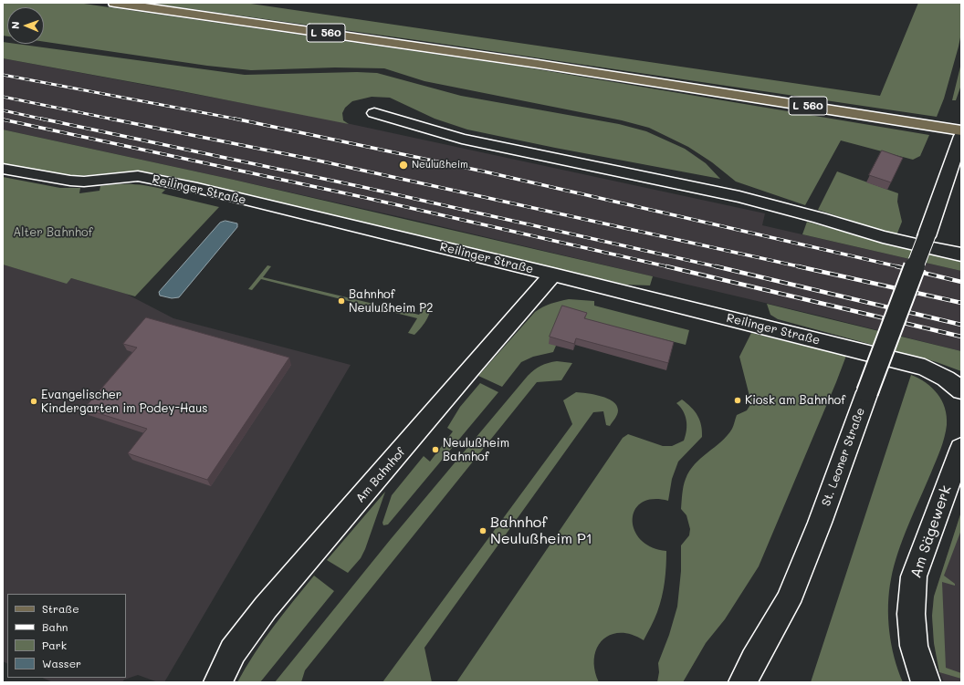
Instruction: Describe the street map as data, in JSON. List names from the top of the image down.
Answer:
{
  "streets": {
    "main road": ["L 560"],
    "street": [
      "Reilinger Straße",
      "St. Leoner Straße",
      "Am Bahnhof",
      "Am Sägewerk"
    ]
  },
  "crossings": [
    ["Reilinger Straße", "Am Bahnhof"]
  ],
  "parks": ["Alter Bahnhof"],
  "places": [
    "Neulußheim",
    "Bahnhof Neulußheim P2",
    "Kiosk am Bahnhof",
    "Evangelischer Kindergarten im Podey-Haus",
    "Neulußheim Bahnhof",
    "Bahnhof Neulußheim P1"
  ],
  "legend": [
    "Straße",
    "Bahn",
    "Park",
    "Wasser"
  ],
  "north": "left"
}
